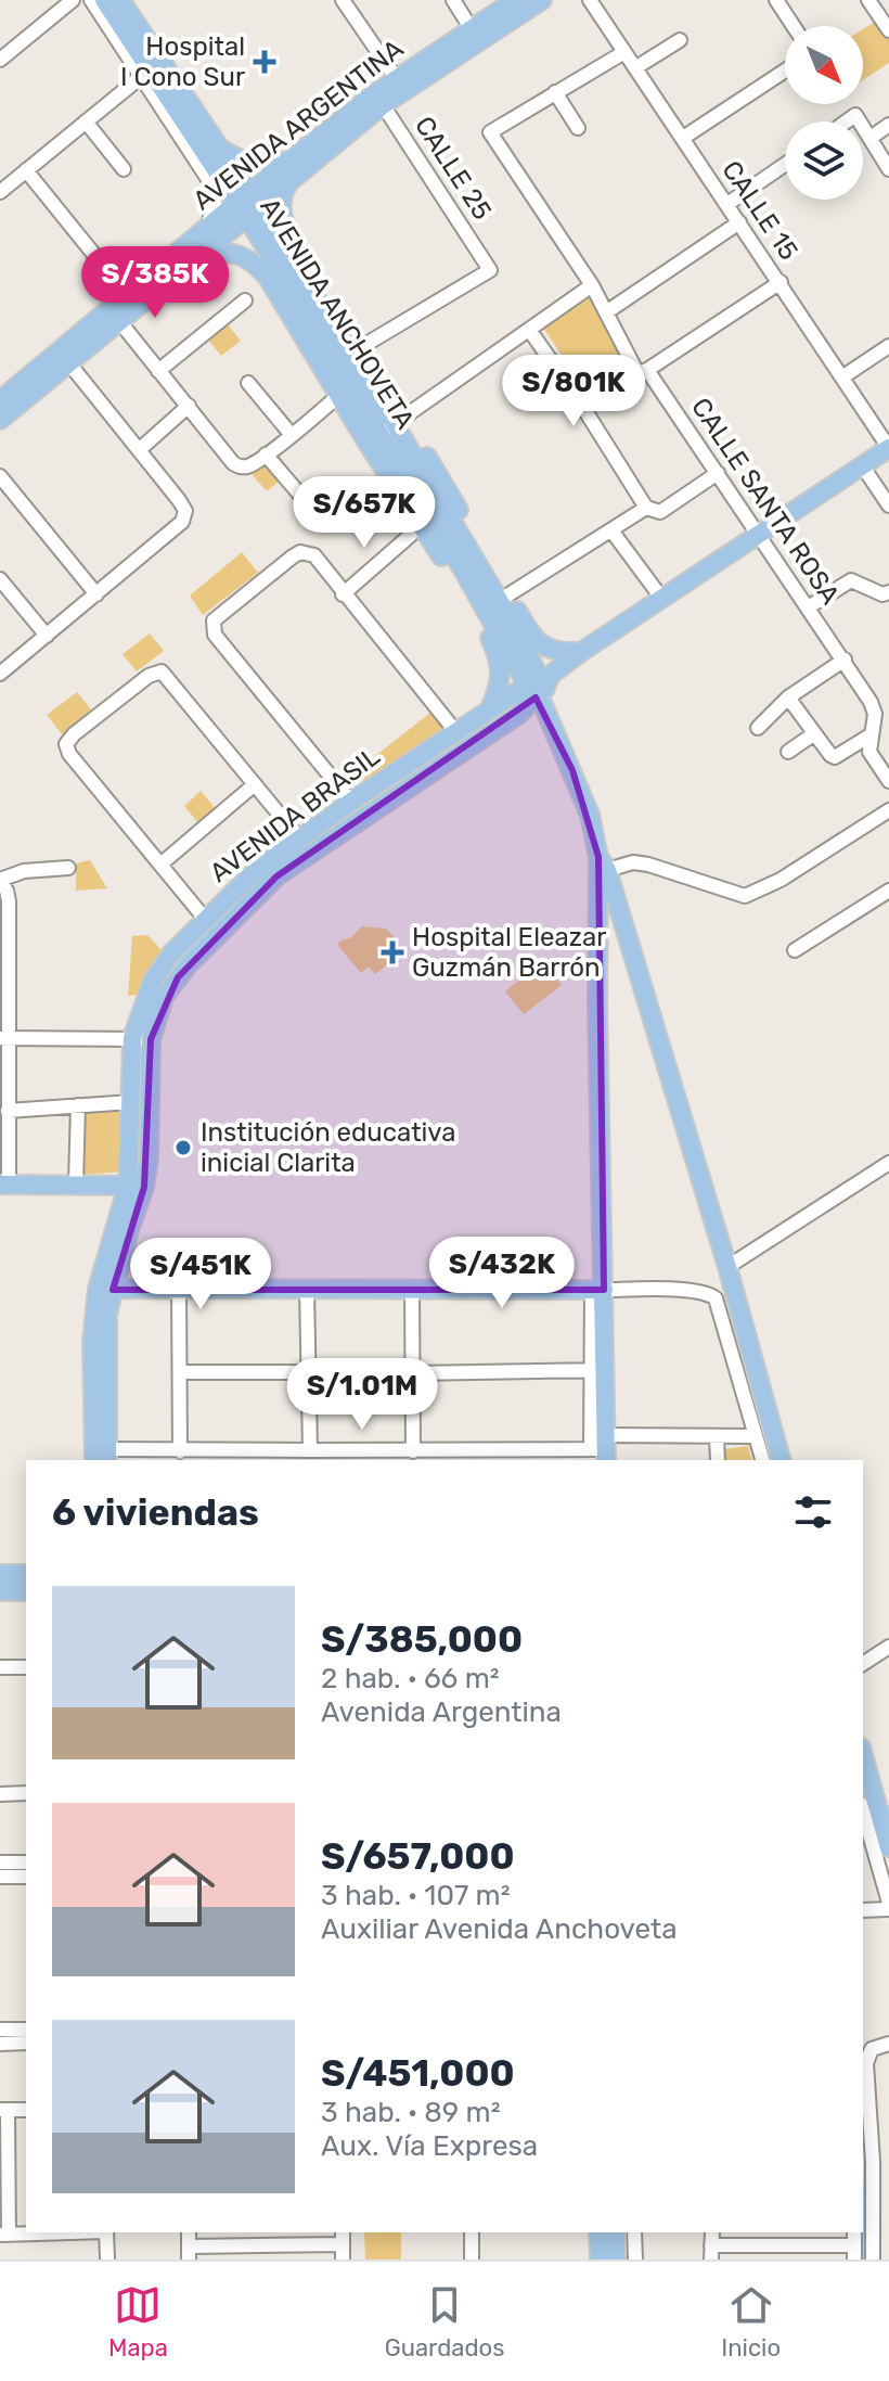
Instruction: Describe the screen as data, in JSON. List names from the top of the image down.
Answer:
{
  "streets": {
    "main road": ["AVENIDA ARGENTINA", "AVENIDA ANCHOVETA", "AVENIDA BRASIL"],
    "street": ["CALLE 25", "CALLE 15", "CALLE SANTA ROSA"]
  },
  "crossings": [
    ["AVENIDA ARGENTINA", "CALLE 25"],
    ["AVENIDA ARGENTINA", "AVENIDA ANCHOVETA"],
    ["CALLE 25", "AVENIDA ANCHOVETA"],
    ["CALLE 15", "AVENIDA BRASIL"],
    ["AVENIDA ANCHOVETA", "AVENIDA BRASIL"],
    ["CALLE SANTA ROSA", "AVENIDA BRASIL"]
  ],
  "places": {
    "health": ["Hospital I Cono Sur", "Hospital Eleazar Guzmán Barrón"],
    "other": ["Institución educativa inicial Clarita"]
  },
  "north": "bottom right",
  "page": {
    "price": [
      "S/385K",
      "S/801K",
      "S/657K",
      "S/432K",
      "S/451K",
      "S/1.01M"
    ],
    "heading": "6 viviendas",
    "list": [
      {
        "name": "S/385,000",
        "note": "2 hab. · 66 m² · Avenida Argentina"
      },
      {
        "name": "S/657,000",
        "note": "3 hab. · 107 m² · Auxiliar Avenida Anchoveta"
      },
      {
        "name": "S/451,000",
        "note": "3 hab. · 89 m² · Aux. Vía Expresa"
      }
    ],
    "tabs": ["Mapa", "Guardados", "Inicio"]
  }
}
